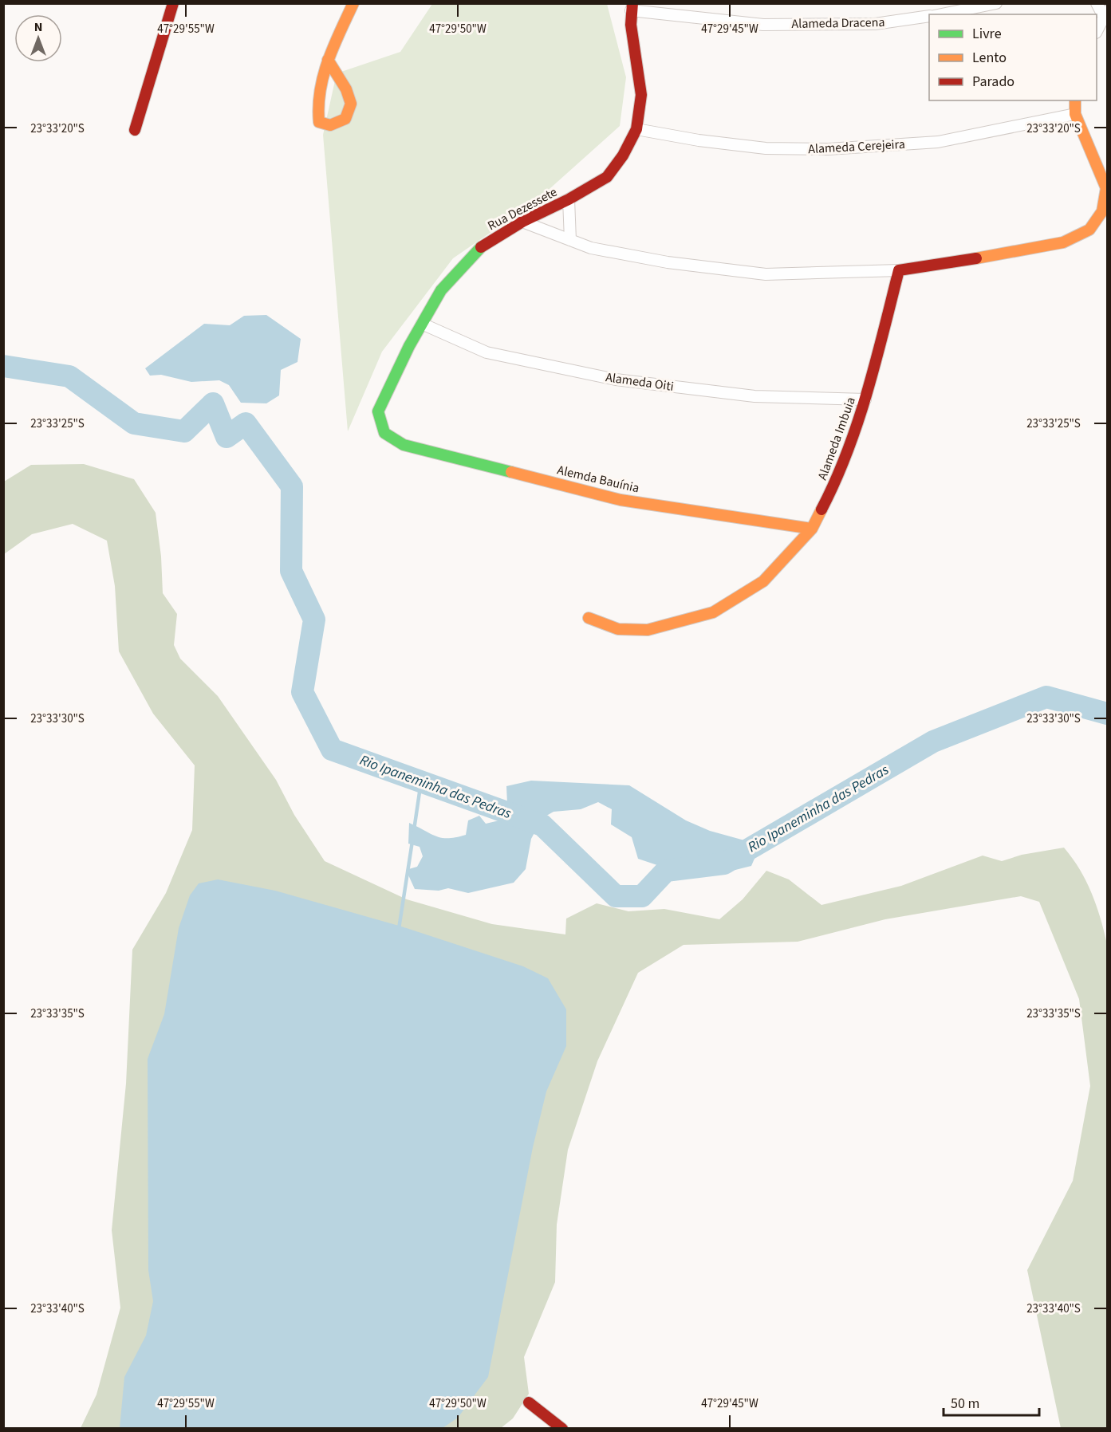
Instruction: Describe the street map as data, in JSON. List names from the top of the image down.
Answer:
{
  "streets": {
    "street": [
      "Alameda Dracena",
      "Alameda Cerejeira",
      "Rua Dezessete",
      "Alameda Oiti",
      "Alameda Imbuia",
      "Alemda Bauínia"
    ]
  },
  "crossings": [
    ["Alameda Dracena", "Rua Dezessete"],
    ["Alameda Cerejeira", "Rua Dezessete"],
    ["Rua Dezessete", "Alameda Oiti"],
    ["Rua Dezessete", "Alemda Bauínia"],
    ["Alameda Oiti", "Alameda Imbuia"],
    ["Alameda Imbuia", "Alemda Bauínia"]
  ],
  "water": ["Rio Ipaneminha das Pedras"],
  "legend": ["Livre", "Lento", "Parado"],
  "scale_bar": "50 m",
  "north": "top",
  "coordinates": [
    "47°29'55\"W",
    "47°29'50\"W",
    "47°29'45\"W",
    "23°33'20\"S",
    "23°33'25\"S",
    "23°33'30\"S",
    "23°33'35\"S",
    "23°33'40\"S"
  ]
}
